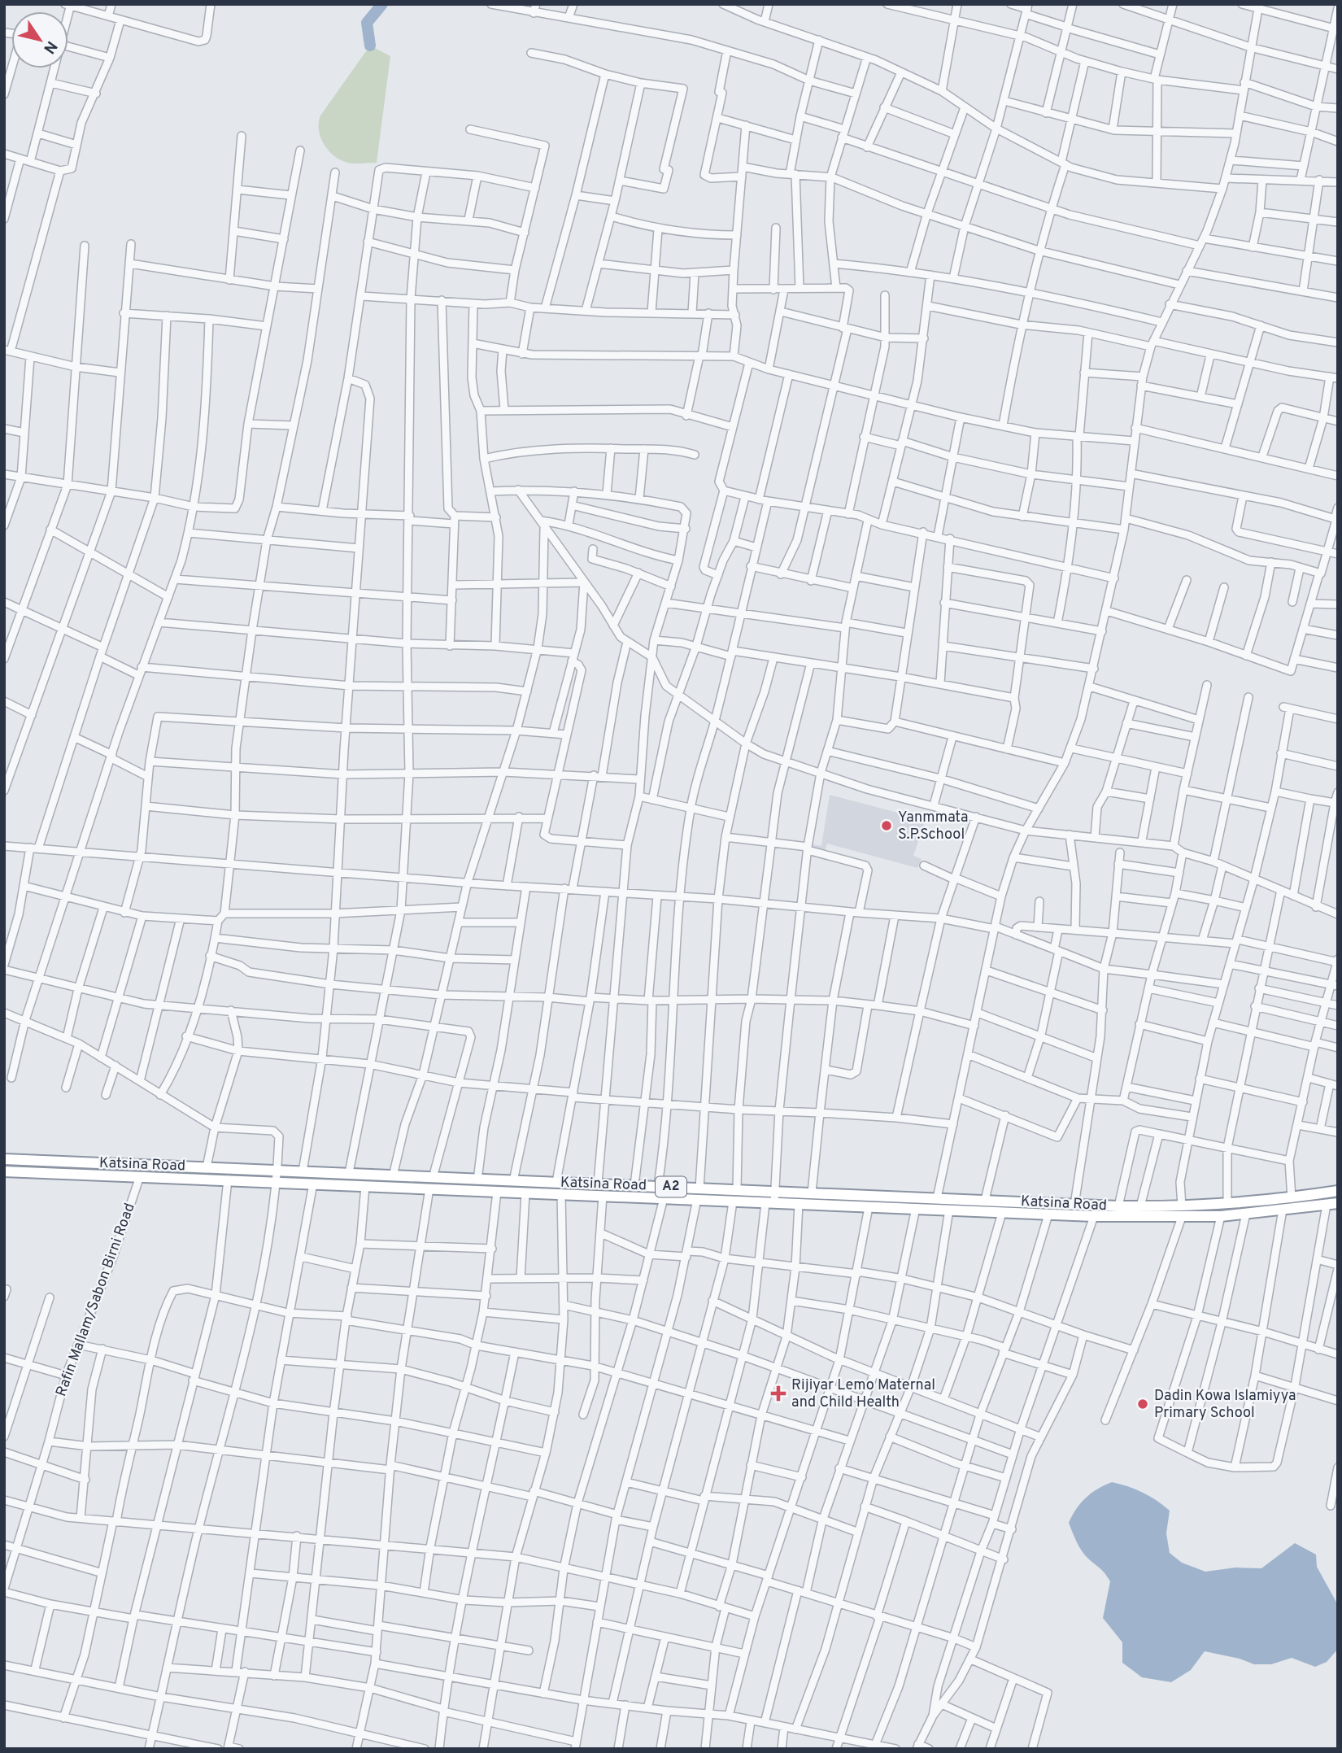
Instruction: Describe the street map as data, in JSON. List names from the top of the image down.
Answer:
{
  "streets": {
    "highway": ["Katsina Road", "A2"],
    "street": ["Rafin Mallam/Sabon Birni Road"]
  },
  "crossings": [
    ["Katsina Road", "Rafin Mallam/Sabon Birni Road"]
  ],
  "places": {
    "other": ["Yanmmata S.P.School", "Dadin Kowa Islamiyya Primary School"],
    "health": ["Rijiyar Lemo Maternal and Child Health"]
  },
  "north": "bottom right"
}
